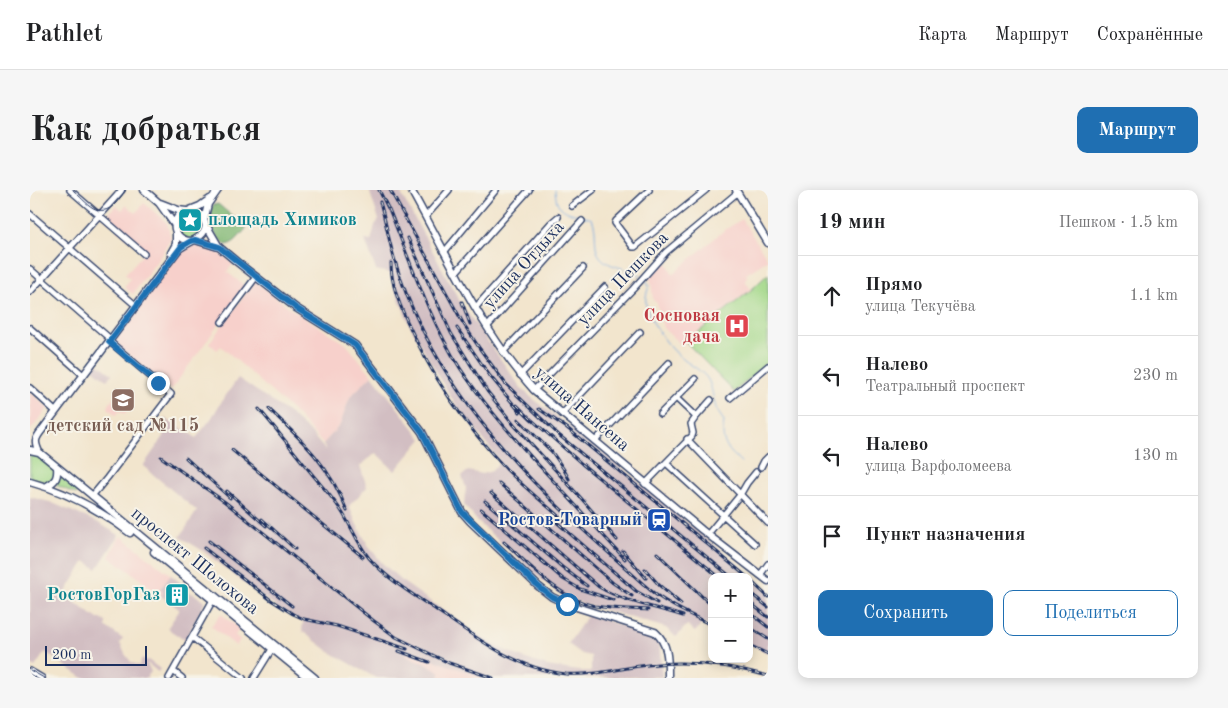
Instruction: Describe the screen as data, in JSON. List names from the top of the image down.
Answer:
{
  "streets": {
    "main road": ["улица Нансена", "проспект Шолохова"],
    "street": ["улица Отдыха", "улица Пешкова"]
  },
  "crossings": [
    ["улица Отдыха", "улица Нансена"],
    ["улица Пешкова", "улица Нансена"]
  ],
  "places": {
    "place": ["площадь Химиков"],
    "hospital": ["Сосновая дача"],
    "school or university": ["детский сад №115"],
    "station": ["Ростов-Товарный"],
    "building": ["РостовГорГаз"]
  },
  "scale_bar": "200 m",
  "page": {
    "header": "Pathlet",
    "nav": ["Карта", "Маршрут", "Сохранённые"],
    "buttons": [
      "Маршрут",
      ["Сохранить", "Поделиться"]
    ],
    "title": "Как добраться",
    "heading": ["19 мин", "Пешком · 1.5 km"],
    "list": [
      ["Прямо", "улица Текучёва", "1.1 km"],
      ["Налево", "Театральный проспект", "230 m"],
      ["Налево", "улица Варфоломеева", "130 m"],
      "Пункт назначения"
    ],
    "map_buttons": ["+", "−"],
    "scale": "200 m"
  }
}
